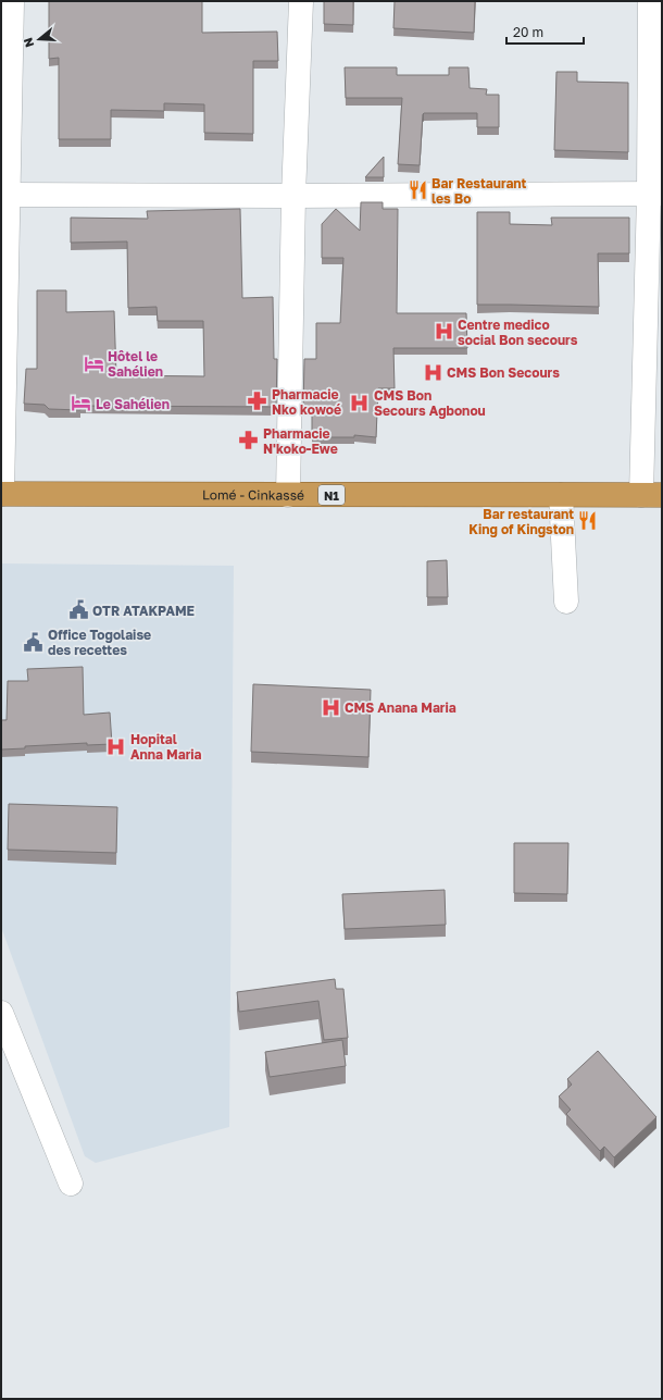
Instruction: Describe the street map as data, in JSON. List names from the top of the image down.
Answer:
{
  "streets": {
    "highway": ["Lomé - Cinkassé", "N1"]
  },
  "places": {
    "restaurant": ["Bar Restaurant les Bo", "Bar restaurant King of Kingston"],
    "hospital": [
      "Centre medico social Bon secours",
      "CMS Bon Secours",
      "CMS Bon Secours Agbonou",
      "CMS Anana Maria",
      "Hopital Anna Maria"
    ],
    "hotel": ["Hôtel le Sahélien", "Le Sahélien"],
    "pharmacy": ["Pharmacie Nko kowoé", "Pharmacie N'koko-Ewe"],
    "public building": ["OTR ATAKPAME", "Office Togolaise des recettes"]
  },
  "scale_bar": "20 m",
  "north": "left"
}
